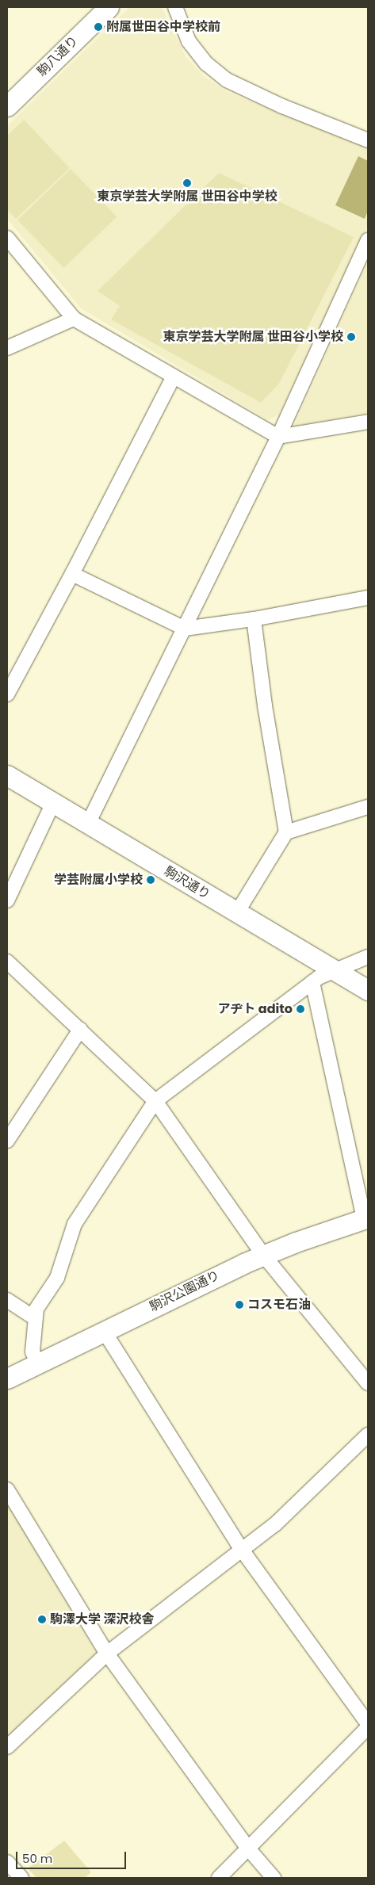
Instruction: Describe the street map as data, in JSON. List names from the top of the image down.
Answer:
{
  "streets": {
    "street": ["駒八通り", "駒沢通り", "駒沢公園通り"]
  },
  "places": [
    "附属世田谷中学校前",
    "東京学芸大学附属 世田谷中学校",
    "東京学芸大学附属 世田谷小学校",
    "学芸附属小学校",
    "アヂト adito",
    "コスモ石油",
    "駒澤大学 深沢校舎"
  ],
  "scale_bar": "50 m"
}
